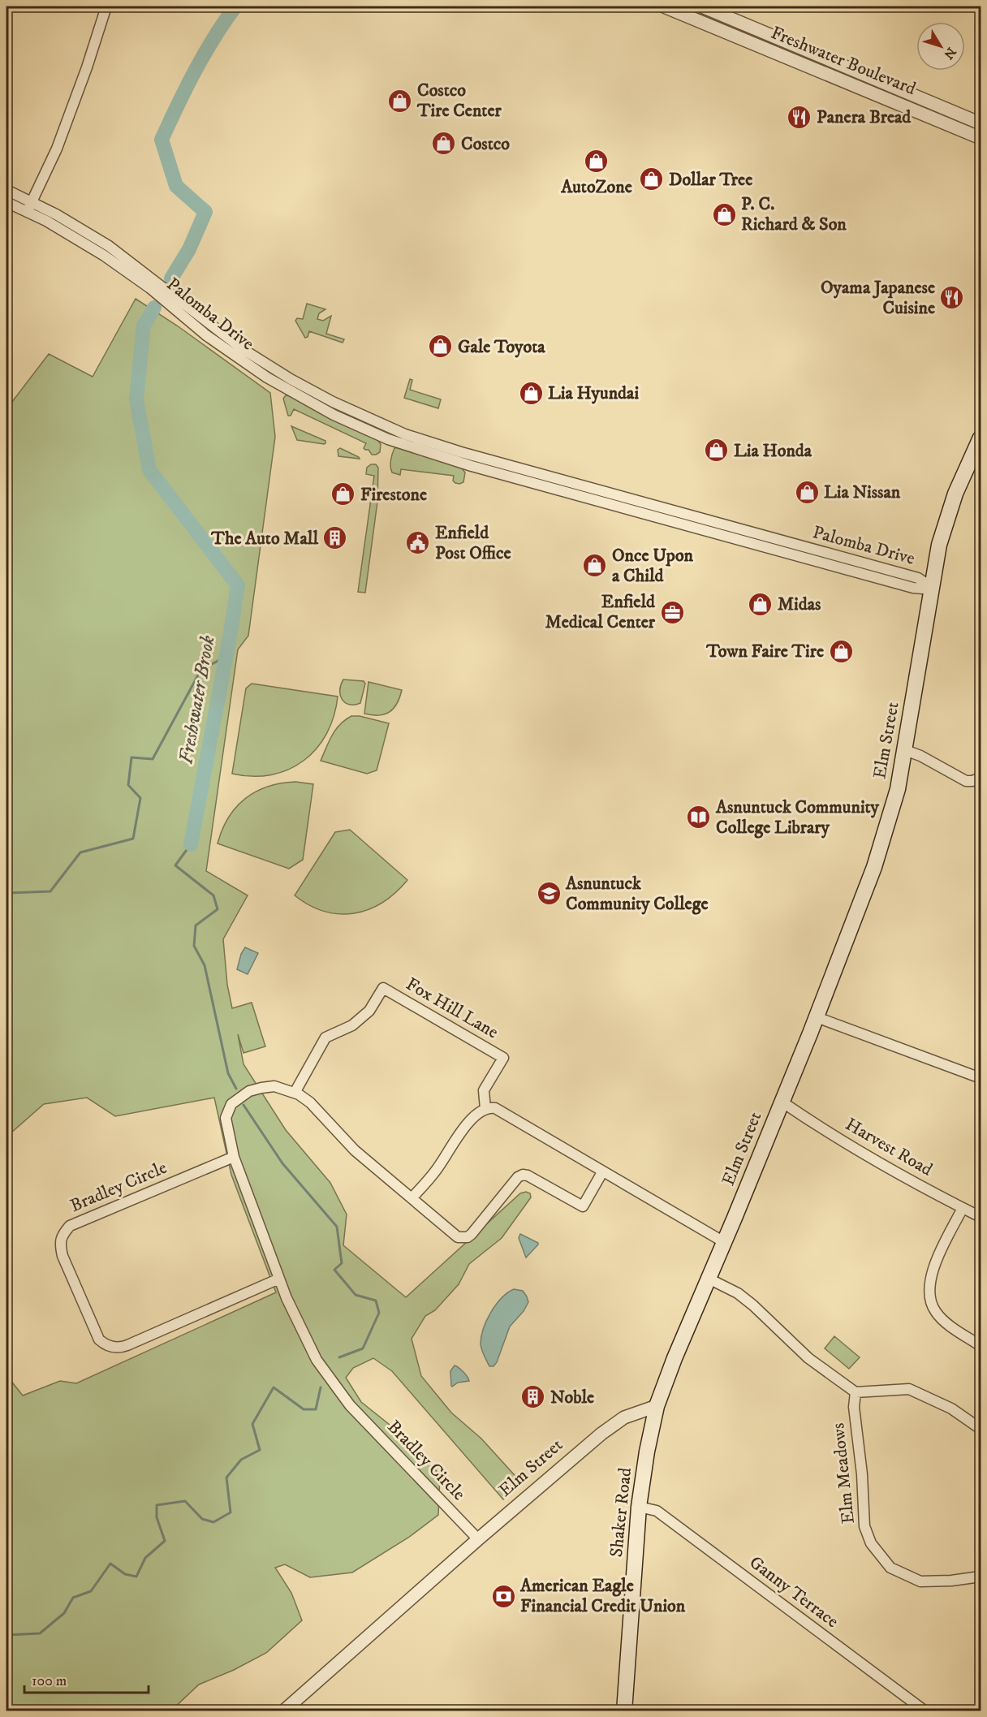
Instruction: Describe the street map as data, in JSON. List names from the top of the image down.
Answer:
{
  "streets": {
    "main road": ["Elm Street", "Shaker Road"],
    "street": [
      "Freshwater Boulevard",
      "Palomba Drive",
      "Fox Hill Lane",
      "Harvest Road",
      "Bradley Circle",
      "Elm Meadows",
      "Ganny Terrace"
    ]
  },
  "crossings": [
    ["Palomba Drive", "Elm Street"],
    ["Elm Street", "Harvest Road"],
    ["Elm Street", "Bradley Circle"],
    ["Elm Street", "Shaker Road"],
    ["Fox Hill Lane", "Bradley Circle"],
    ["Shaker Road", "Ganny Terrace"]
  ],
  "water": ["Freshwater Brook"],
  "places": {
    "shop": [
      "Costco Tire Center",
      "Costco",
      "AutoZone",
      "Dollar Tree",
      "P. C. Richard & Son",
      "Gale Toyota",
      "Lia Hyundai",
      "Lia Honda",
      "Lia Nissan",
      "Firestone",
      "Once Upon a Child",
      "Midas",
      "Town Faire Tire"
    ],
    "restaurant": ["Panera Bread", "Oyama Japanese Cuisine"],
    "building": ["The Auto Mall", "Noble"],
    "public building": ["Enfield Post Office"],
    "office": ["Enfield Medical Center"],
    "library": ["Asnuntuck Community College Library"],
    "school or university": ["Asnuntuck Community College"],
    "bank": ["American Eagle Financial Credit Union"]
  },
  "scale_bar": "100 m",
  "north": "bottom right"
}
